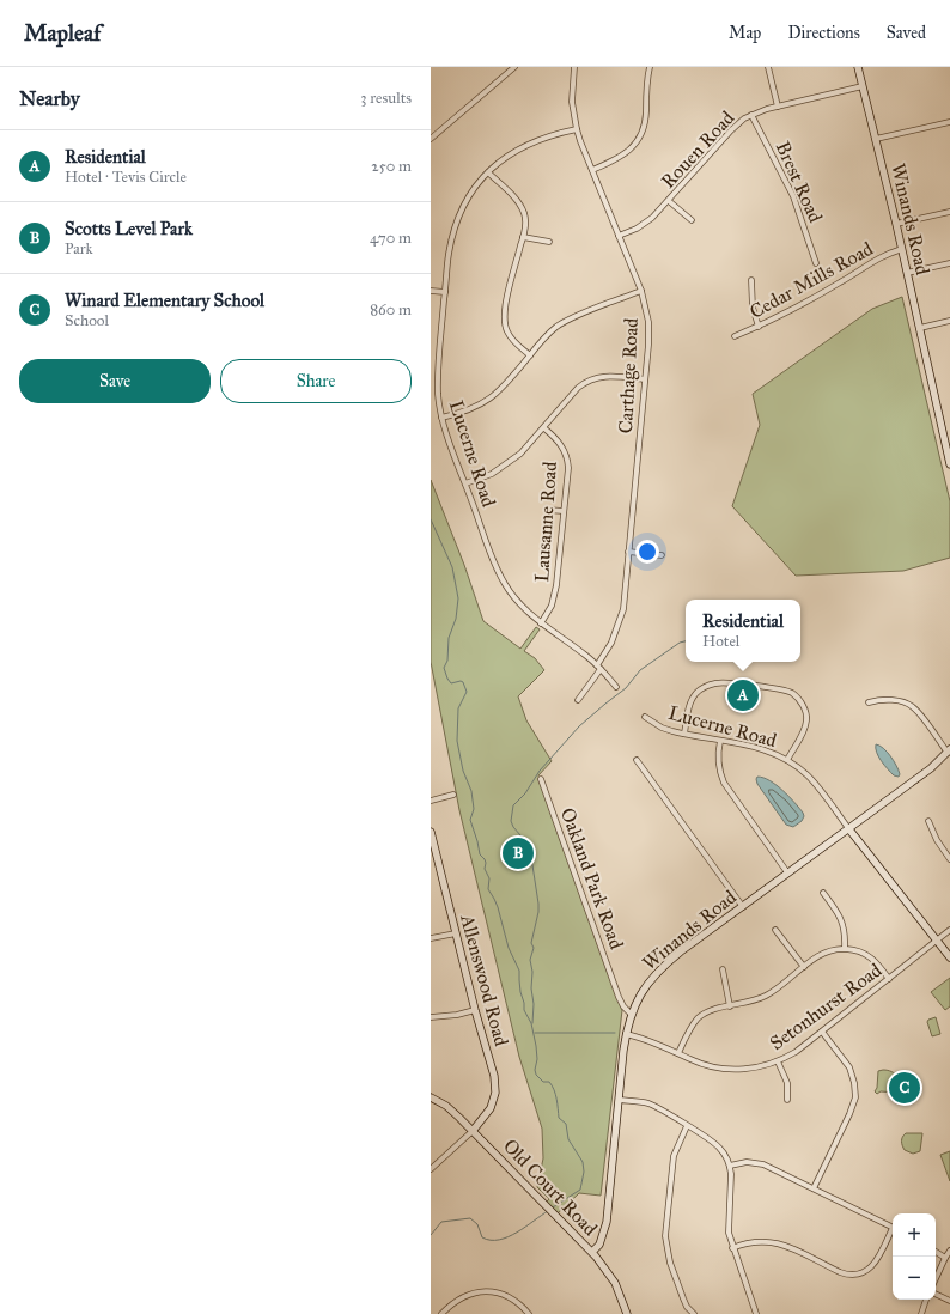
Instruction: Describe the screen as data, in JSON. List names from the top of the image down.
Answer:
{
  "streets": {
    "street": [
      "Rouen Road",
      "Brest Road",
      "Winands Road",
      "Cedar Mills Road",
      "Carthage Road",
      "Lucerne Road",
      "Lausanne Road",
      "Oakland Park Road",
      "Allenswood Road",
      "Setonhurst Road",
      "Old Court Road"
    ]
  },
  "crossings": [
    ["Rouen Road", "Brest Road"],
    ["Rouen Road", "Winands Road"],
    ["Rouen Road", "Carthage Road"],
    ["Winands Road", "Cedar Mills Road"],
    ["Winands Road", "Lucerne Road"],
    ["Winands Road", "Oakland Park Road"],
    ["Winands Road", "Setonhurst Road"],
    ["Winands Road", "Old Court Road"],
    ["Carthage Road", "Lucerne Road"],
    ["Lucerne Road", "Lausanne Road"],
    ["Allenswood Road", "Old Court Road"]
  ],
  "page": {
    "header": "Mapleaf",
    "nav": ["Map", "Directions", "Saved"],
    "heading": ["Nearby", "3 results"],
    "list": [
      {
        "mark": "A",
        "name": "Residential",
        "note": "Hotel · Tevis Circle",
        "value": "250 m"
      },
      {
        "mark": "B",
        "name": "Scotts Level Park",
        "note": "Park",
        "value": "470 m"
      },
      {
        "mark": "C",
        "name": "Winard Elementary School",
        "note": "School",
        "value": "860 m"
      }
    ],
    "buttons": ["Save", "Share"],
    "popup": ["Residential", "Hotel"],
    "pins": ["A", "B", "C"],
    "map_buttons": ["+", "−"]
  }
}
